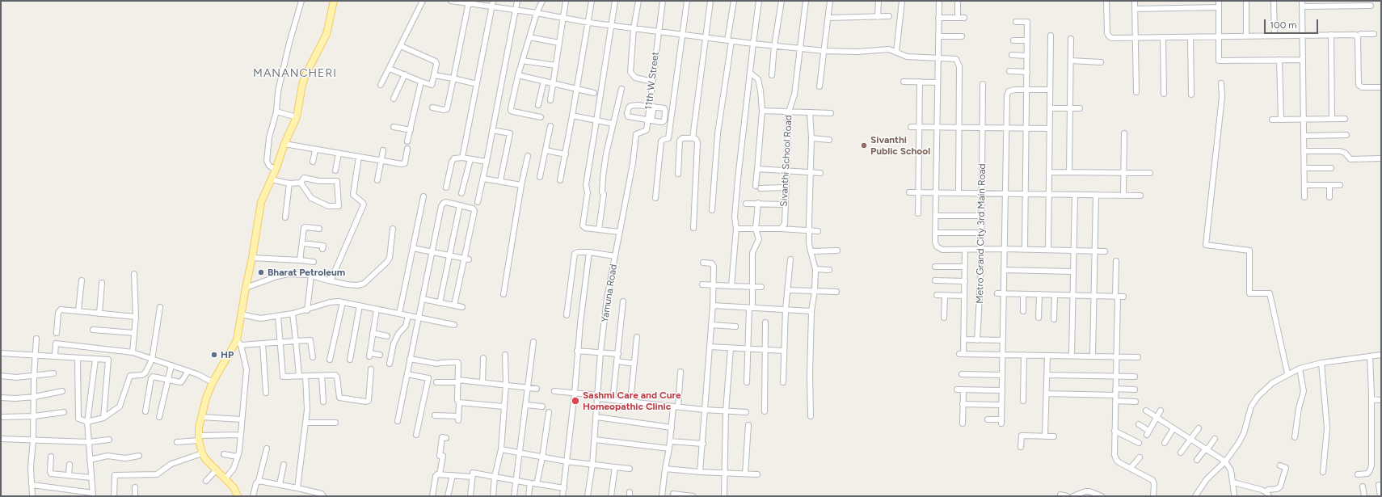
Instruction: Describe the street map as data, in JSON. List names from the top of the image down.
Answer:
{
  "streets": {
    "street": [
      "11th W Street",
      "Sivanthi School Road",
      "Metro Grand City 3rd Main Road",
      "Yamuna Road"
    ]
  },
  "crossings": [
    ["11th W Street", "Yamuna Road"]
  ],
  "districts": ["MANANCHERI"],
  "places": [
    "Sivanthi Public School",
    "Bharat Petroleum",
    "HP",
    "Sashmi Care and Cure Homeopathic Clinic"
  ],
  "scale_bar": "100 m"
}
